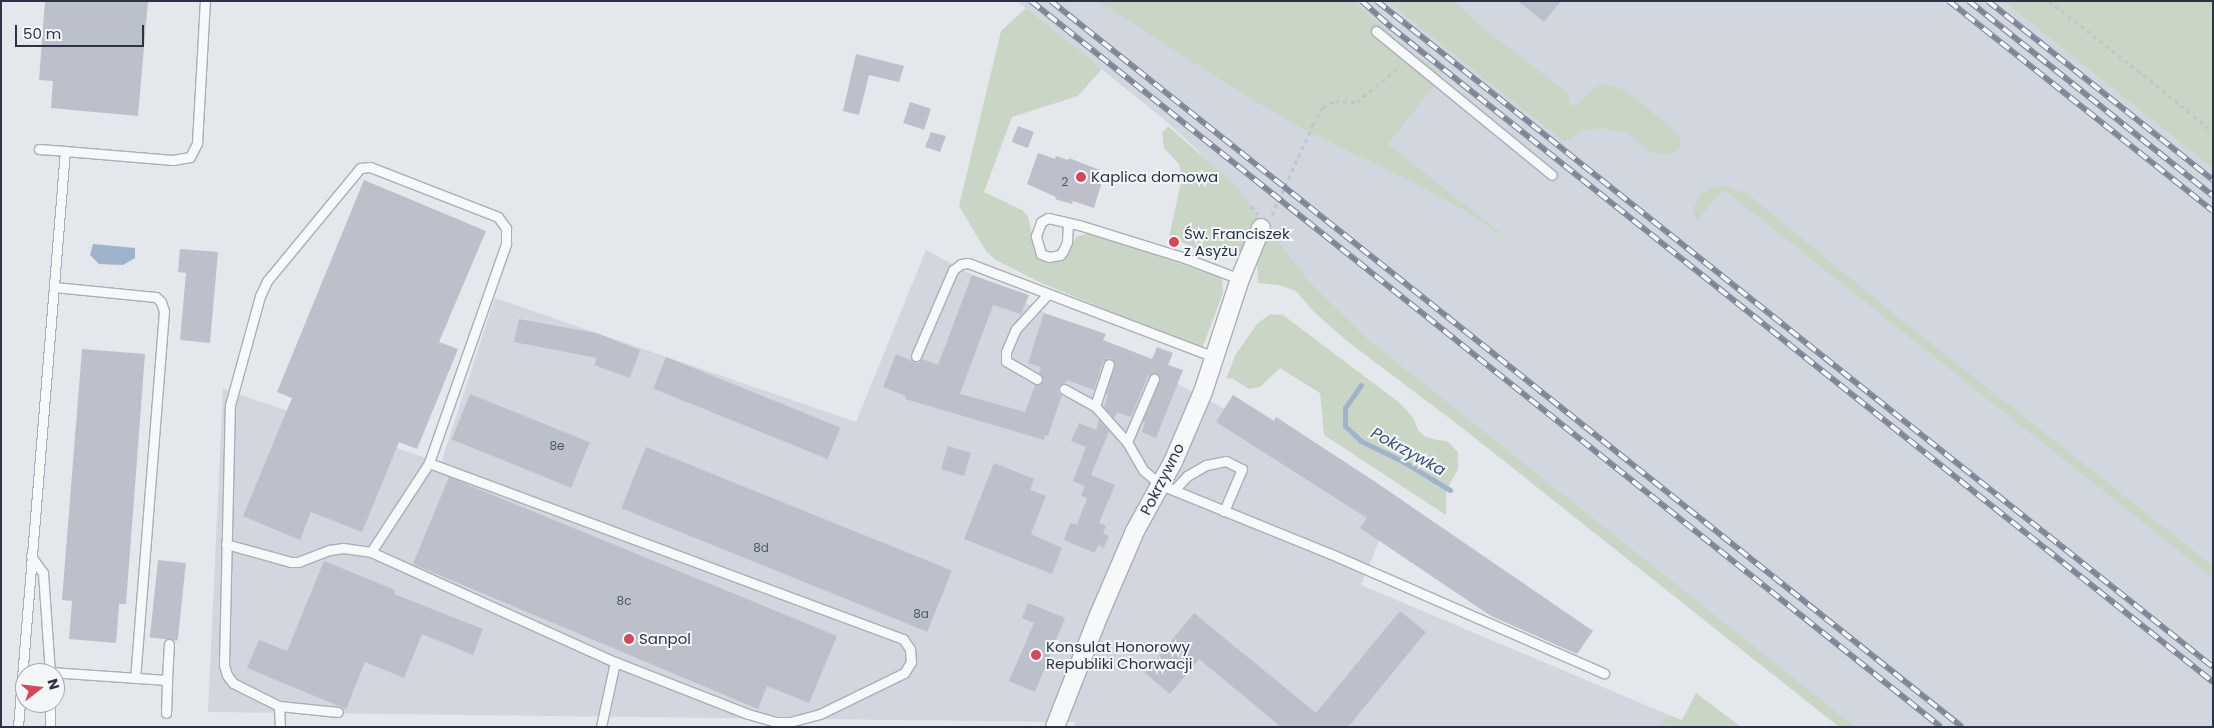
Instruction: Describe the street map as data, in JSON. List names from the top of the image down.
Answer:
{
  "streets": {
    "street": ["Pokrzywno"]
  },
  "water": ["Pokrzywka"],
  "places": [
    "Kaplica domowa",
    "Św. Franciszek z Asyżu",
    "Sanpol",
    "Konsulat Honorowy Republiki Chorwacji"
  ],
  "house_numbers": [
    "2",
    "8e",
    "8d",
    "8c",
    "8a"
  ],
  "scale_bar": "50 m",
  "north": "right"
}
